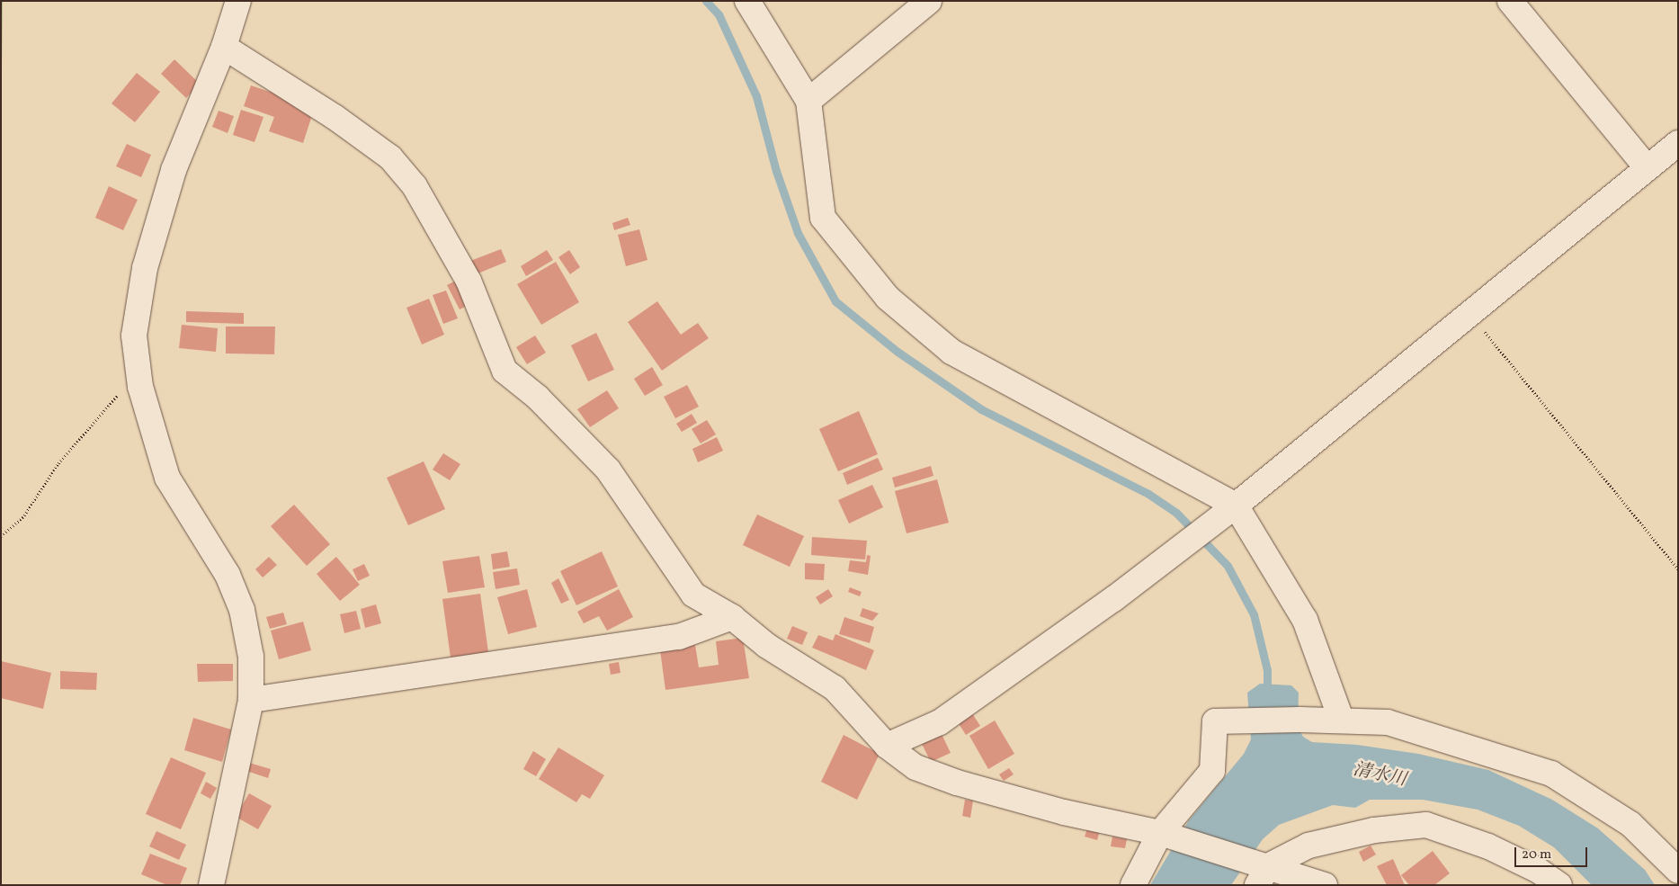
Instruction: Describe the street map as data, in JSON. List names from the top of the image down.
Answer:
{
  "water": ["清水川"],
  "scale_bar": "20 m"
}
